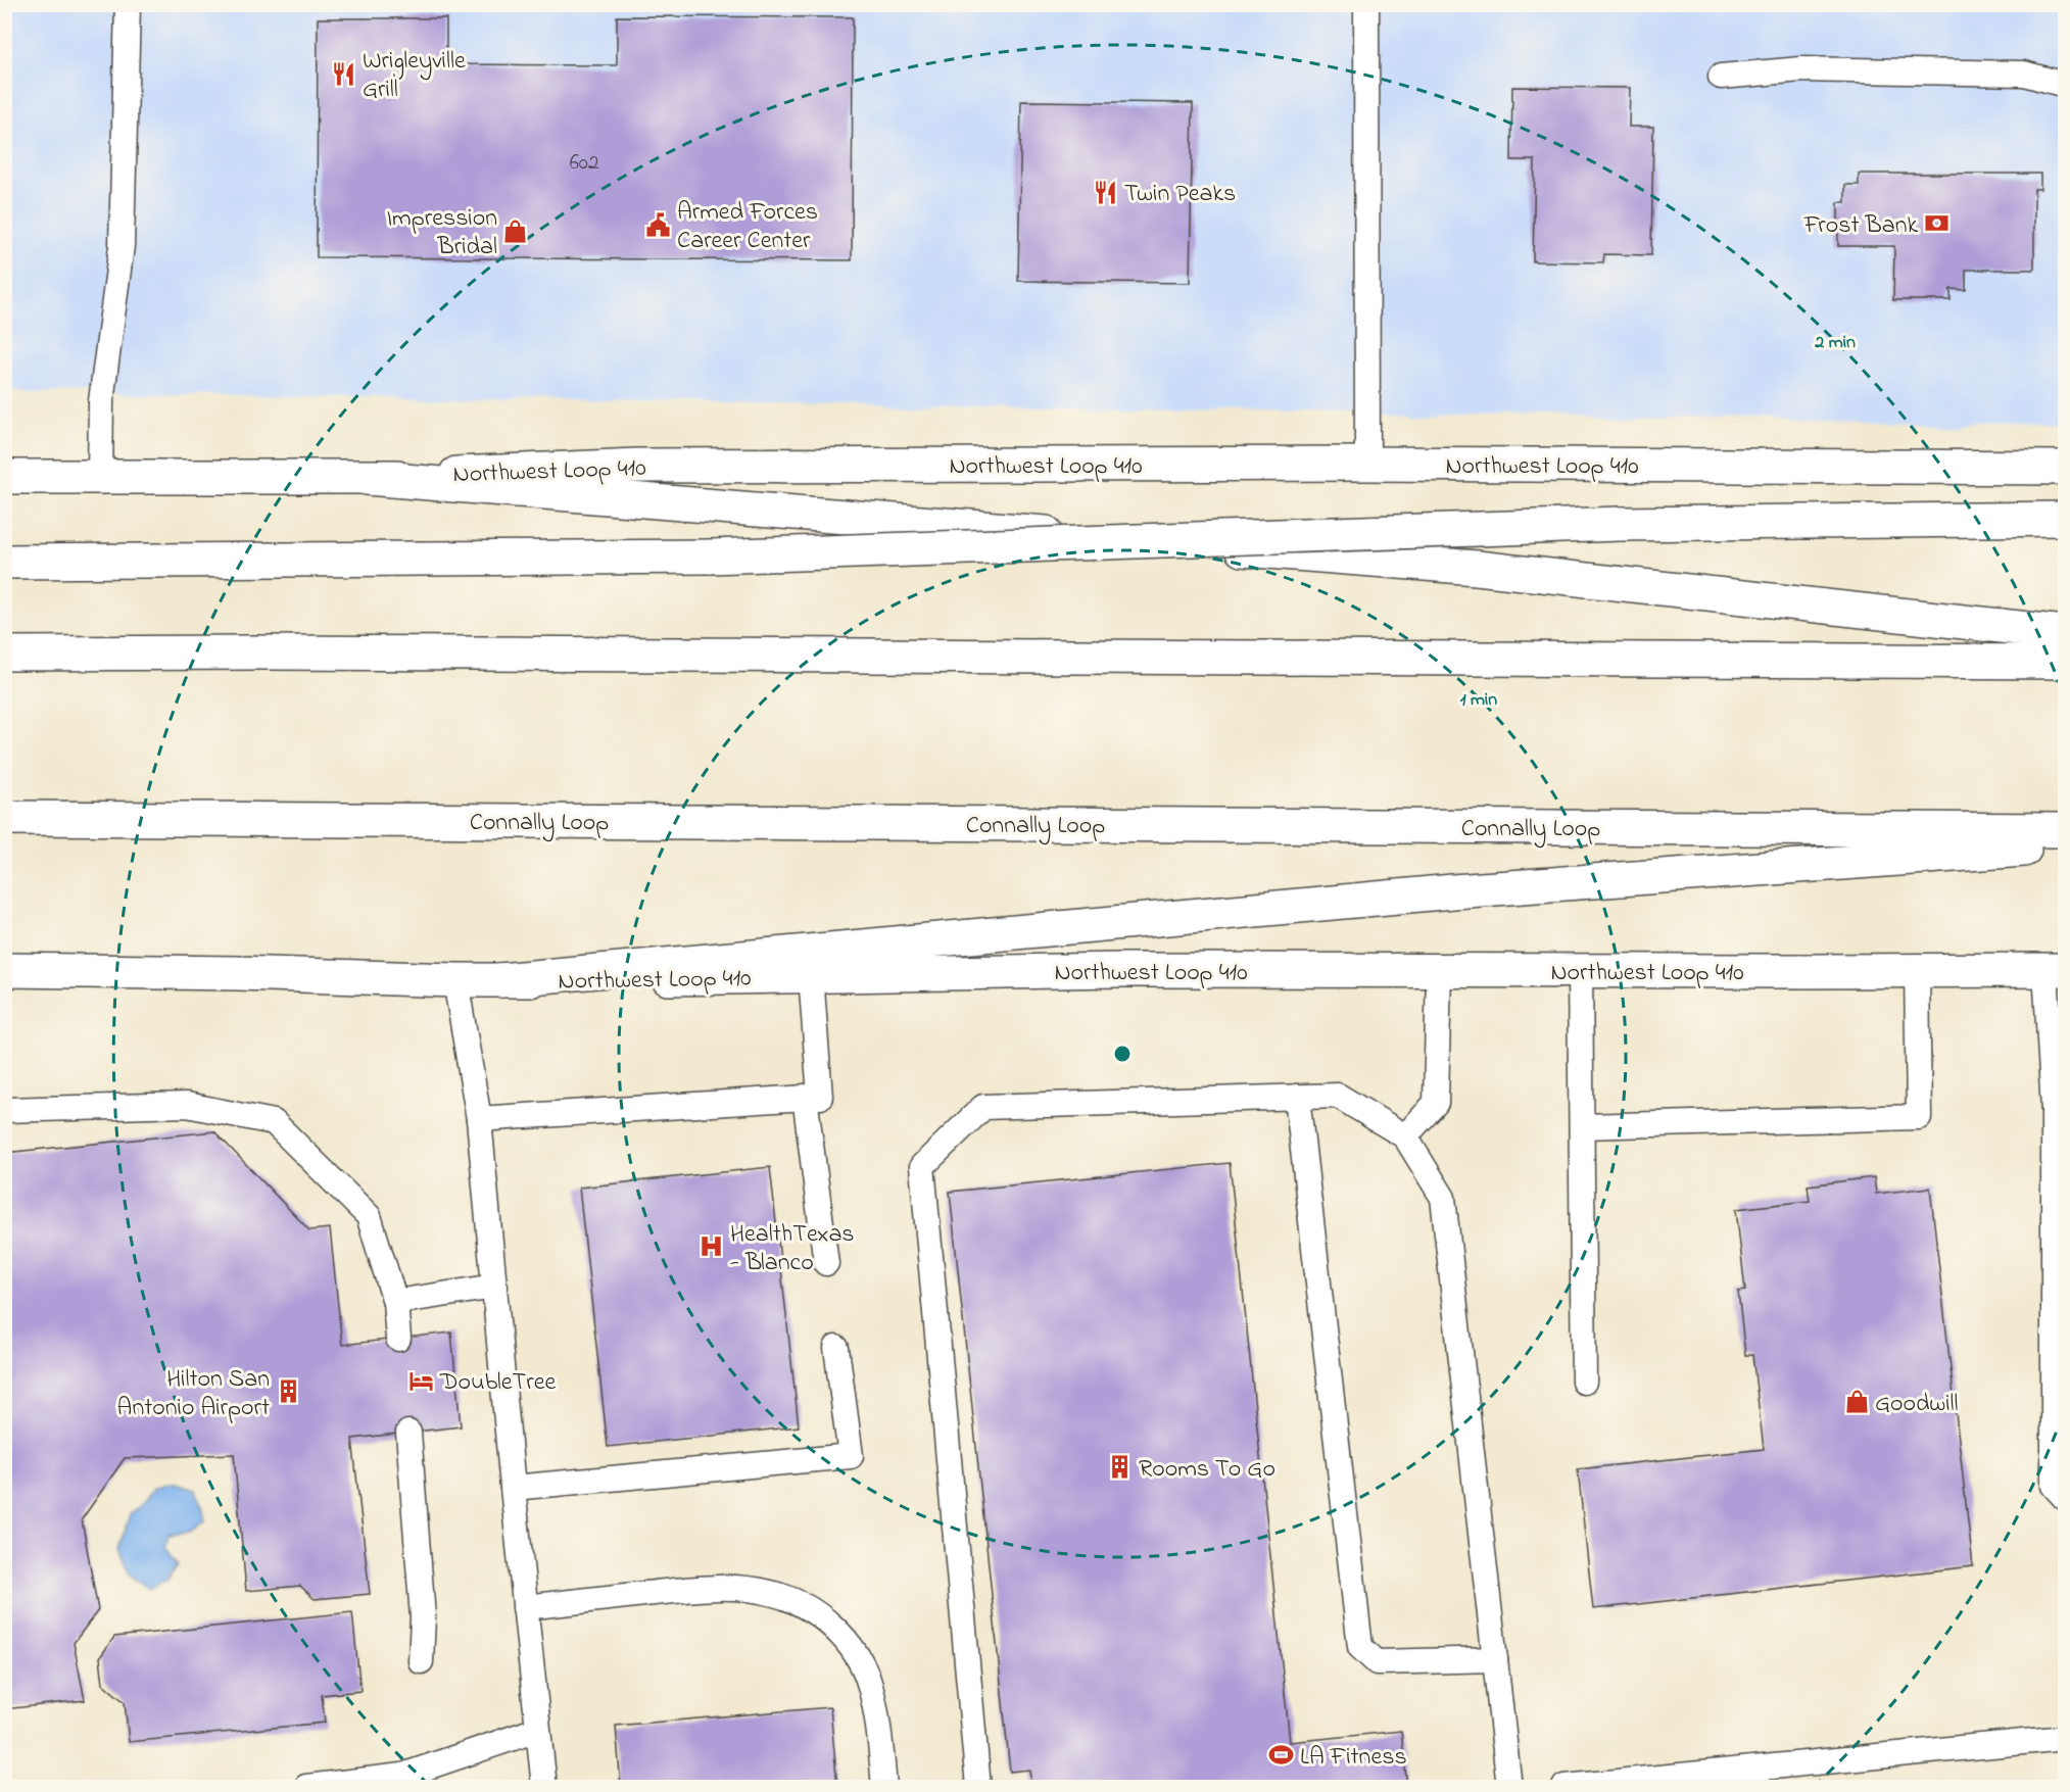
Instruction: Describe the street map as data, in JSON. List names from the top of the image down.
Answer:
{
  "streets": {
    "main road": ["Northwest Loop 410", "Connally Loop"]
  },
  "places": {
    "restaurant": ["Wrigleyville Grill", "Twin Peaks"],
    "bank": ["Frost Bank"],
    "public building": ["Armed Forces Career Center"],
    "shop": ["Impression Bridal", "Goodwill"],
    "hospital": ["HealthTexas - Blanco"],
    "hotel": ["DoubleTree"],
    "building": ["Hilton San Antonio Airport", "Rooms To Go"],
    "sports": ["LA Fitness"]
  },
  "house_numbers": ["602"],
  "rings": ["2 min", "1 min"]
}
